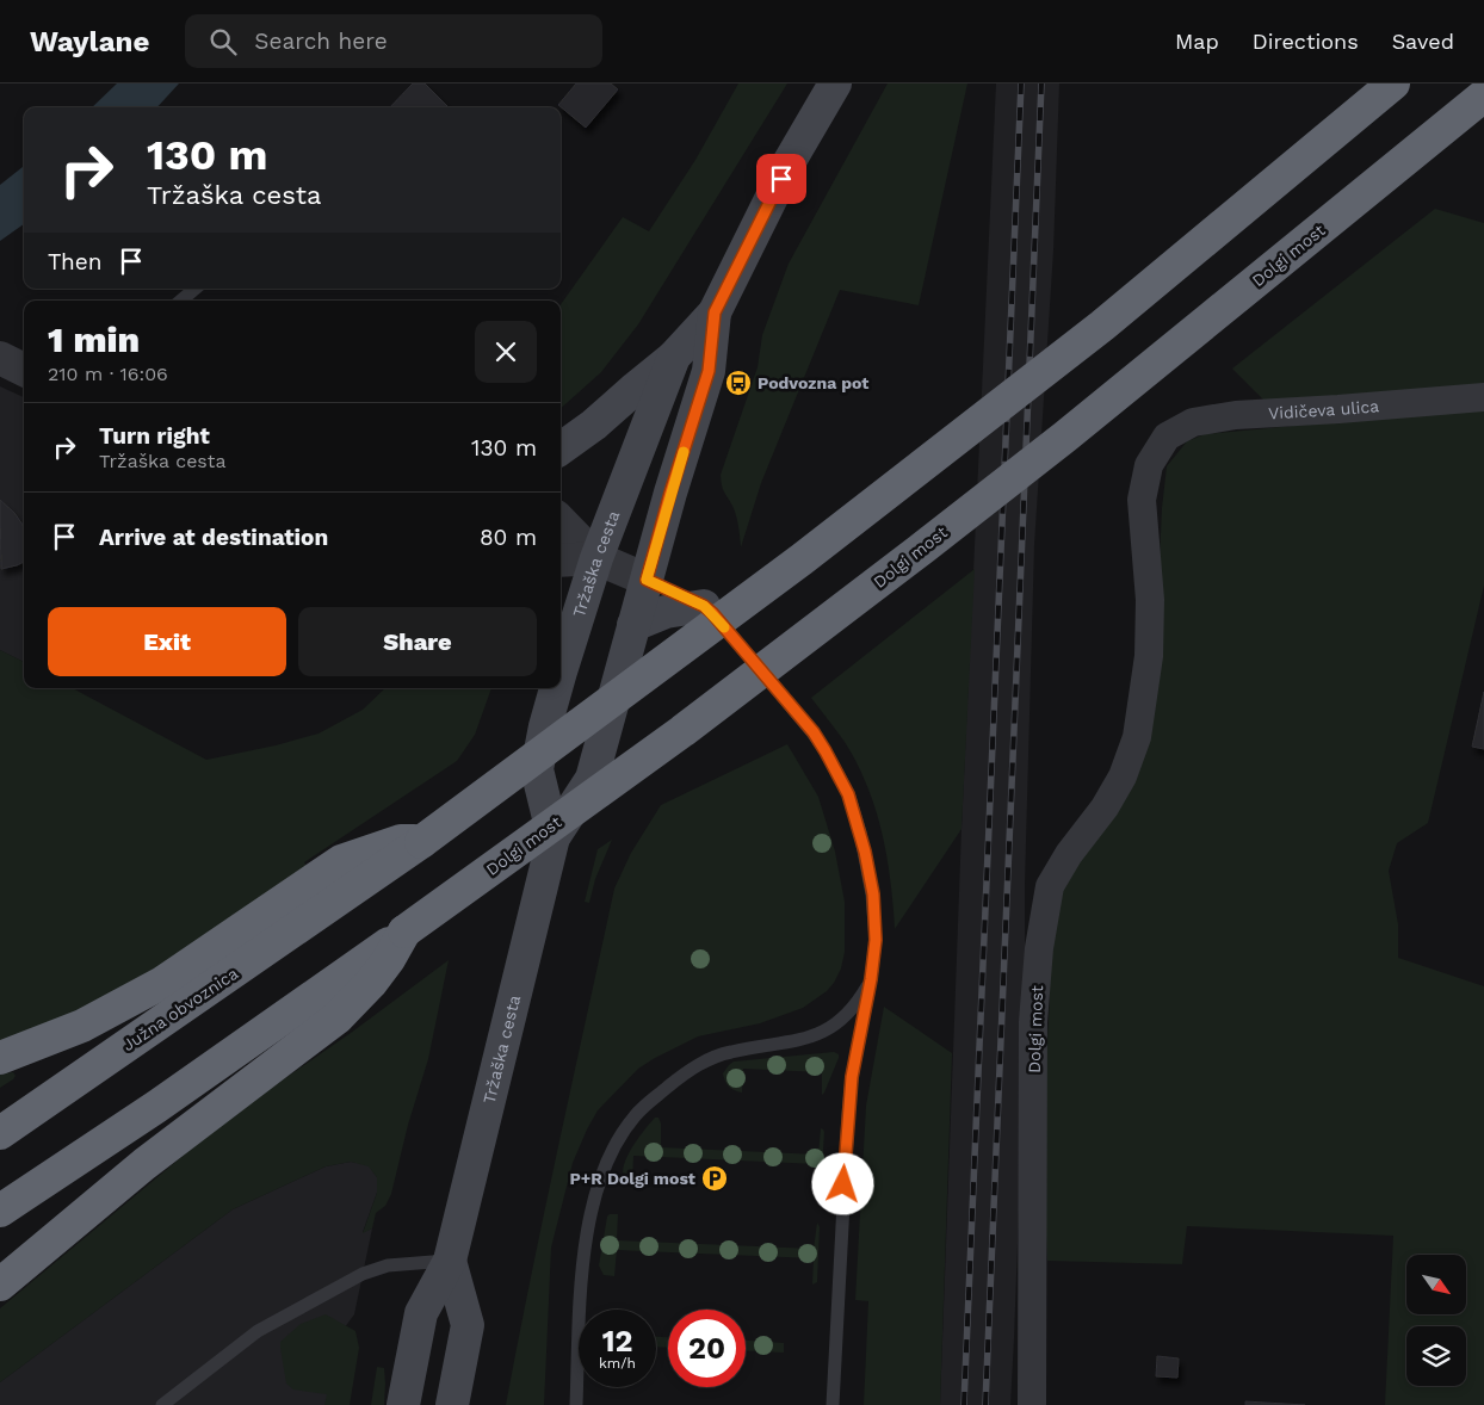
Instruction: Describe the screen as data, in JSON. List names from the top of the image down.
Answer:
{
  "streets": {
    "highway": ["Dolgi most", "Južna obvoznica"],
    "main road": ["Tržaška cesta"],
    "street": ["Vidičeva ulica"]
  },
  "crossings": [
    ["Dolgi most", "Vidičeva ulica"]
  ],
  "places": {
    "bus stop": ["Podvozna pot"],
    "parking": ["P+R Dolgi most"]
  },
  "north": "bottom right",
  "page": {
    "header": "Waylane",
    "search": "Search here",
    "nav": ["Map", "Directions", "Saved"],
    "turn": ["130 m", "Tržaška cesta"],
    "then": "Then",
    "heading": ["1 min", "210 m · 16:06"],
    "list": [
      {
        "name": "Turn right",
        "note": "Tržaška cesta",
        "value": "130 m"
      },
      {
        "name": "Arrive at destination",
        "value": "80 m"
      }
    ],
    "buttons": ["Exit", "Share"],
    "speed": "12 km/h",
    "limit": "20"
  }
}
